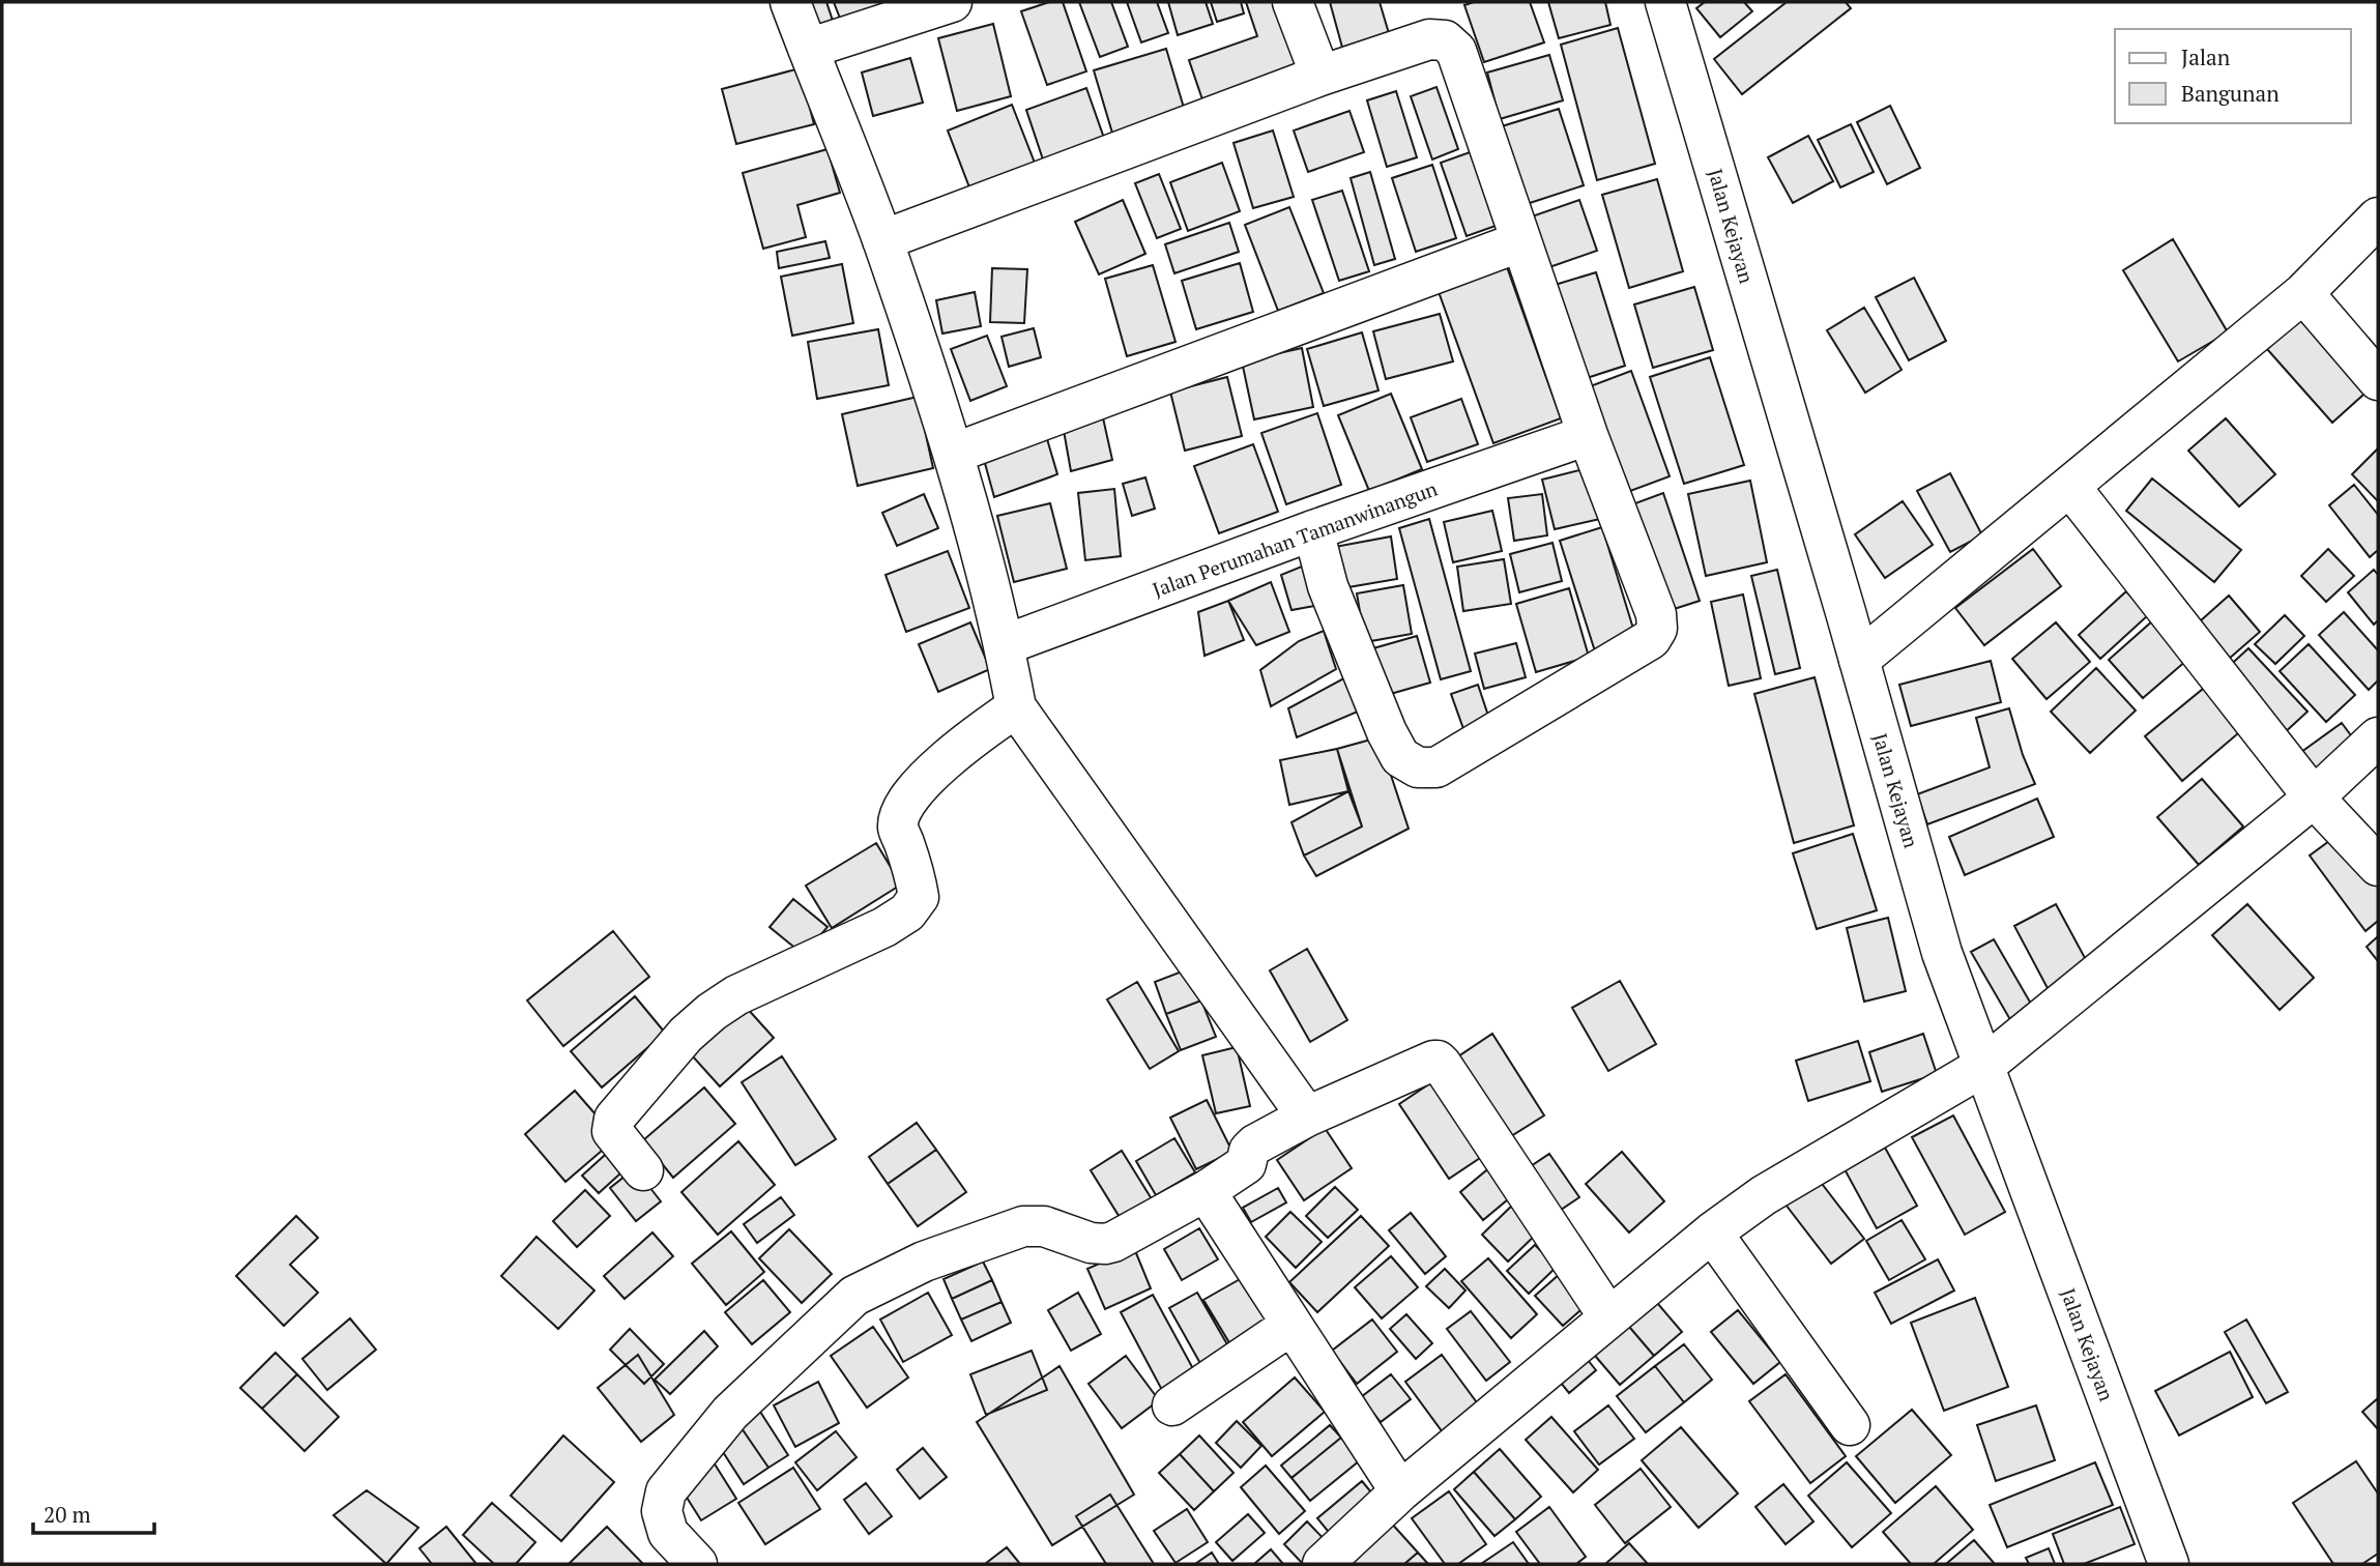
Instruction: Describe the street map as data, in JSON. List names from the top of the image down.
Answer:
{
  "streets": {
    "street": ["Jalan Kejayan", "Jalan Perumahan Tamanwinangun"]
  },
  "legend": ["Jalan", "Bangunan"],
  "scale_bar": "20 m"
}
